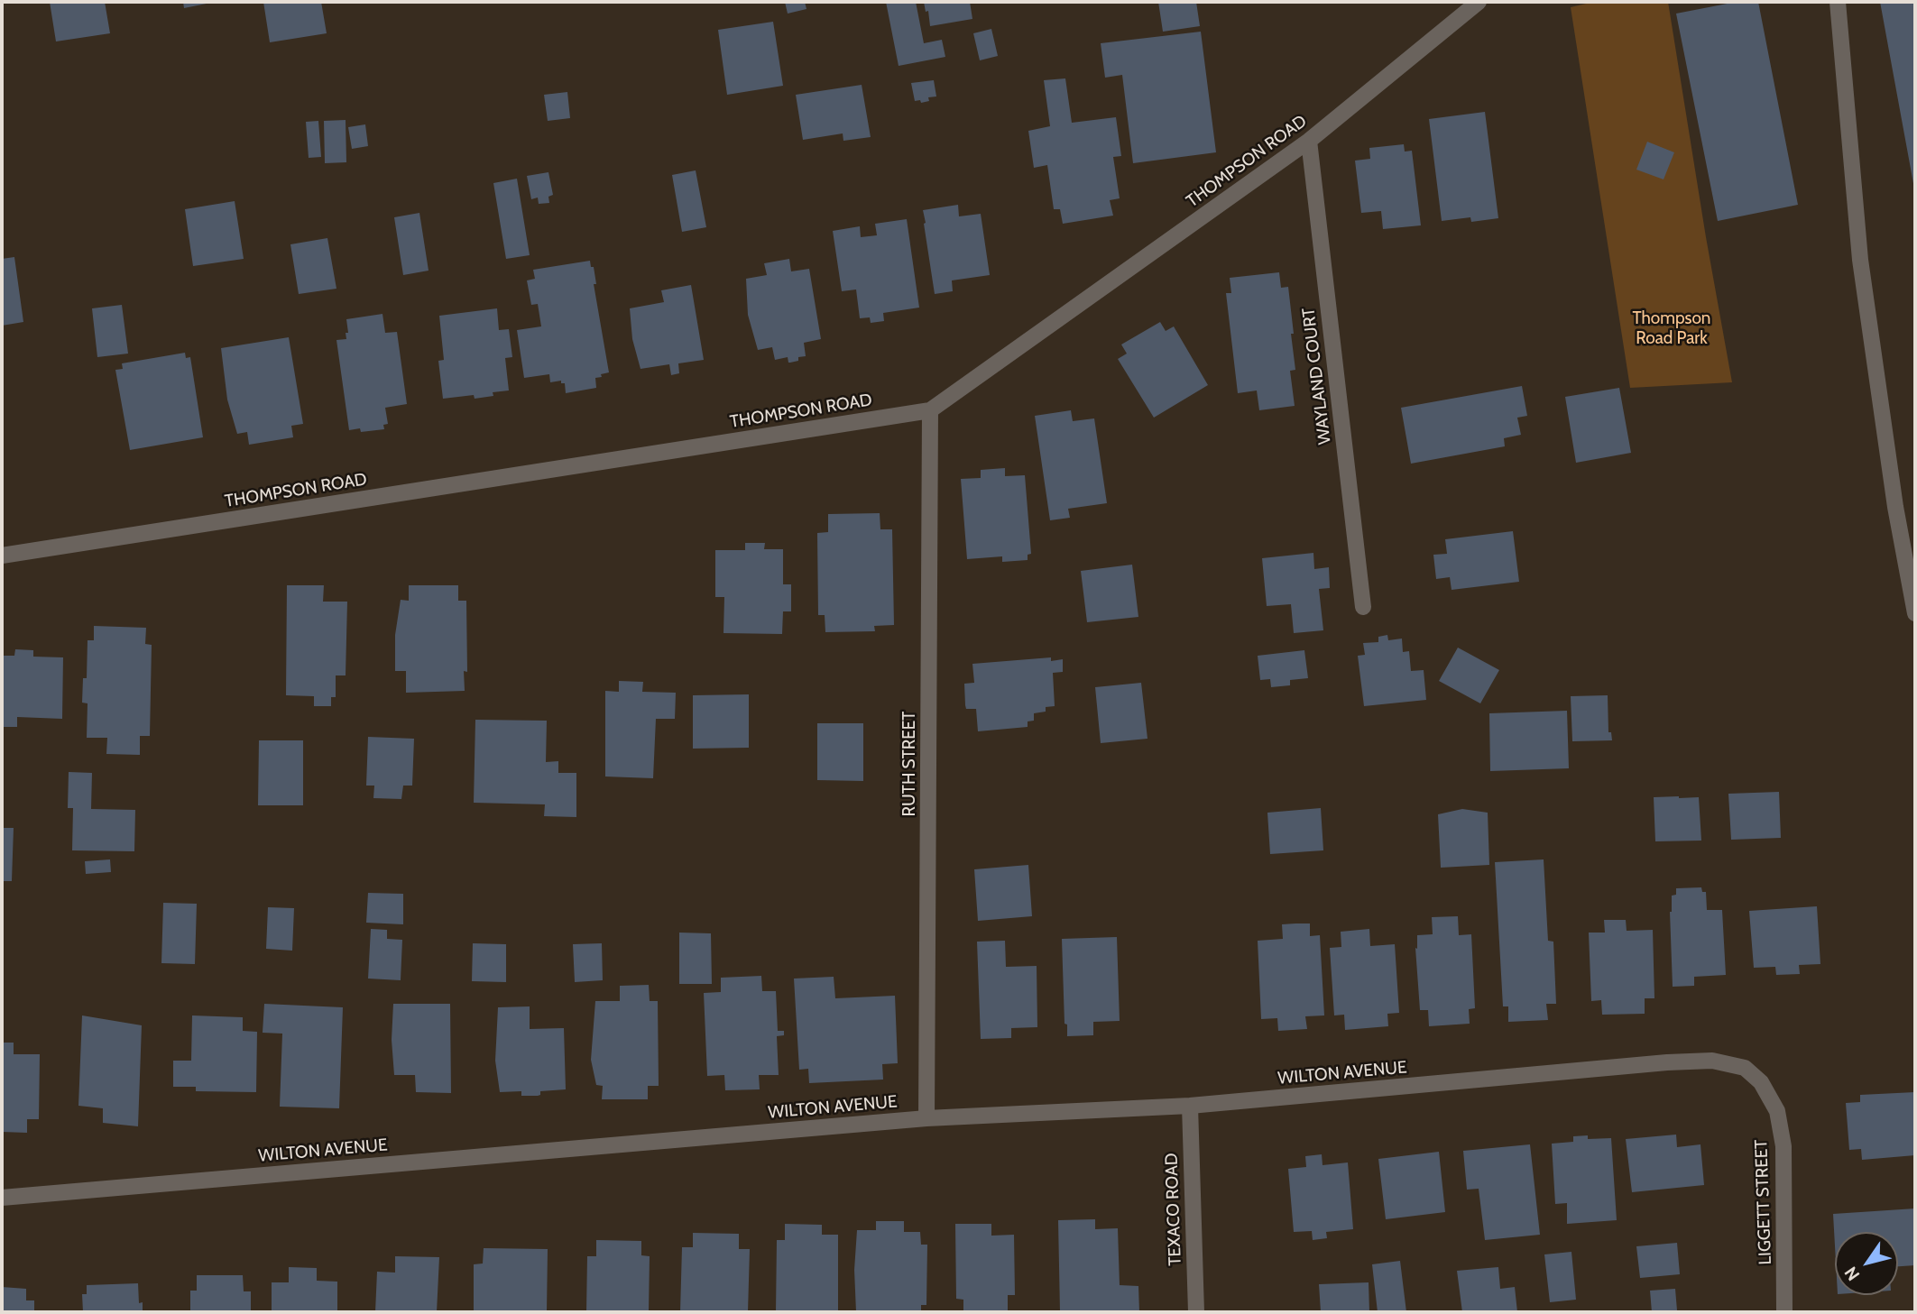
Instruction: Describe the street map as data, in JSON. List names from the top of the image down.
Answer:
{
  "streets": {
    "street": [
      "THOMPSON ROAD",
      "WAYLAND COURT",
      "RUTH STREET",
      "WILTON AVENUE",
      "LIGGETT STREET",
      "TEXACO ROAD"
    ]
  },
  "crossings": [
    ["THOMPSON ROAD", "WAYLAND COURT"],
    ["THOMPSON ROAD", "RUTH STREET"],
    ["RUTH STREET", "WILTON AVENUE"],
    ["WILTON AVENUE", "LIGGETT STREET"],
    ["WILTON AVENUE", "TEXACO ROAD"]
  ],
  "parks": ["Thompson Road Park"],
  "north": "bottom left"
}
